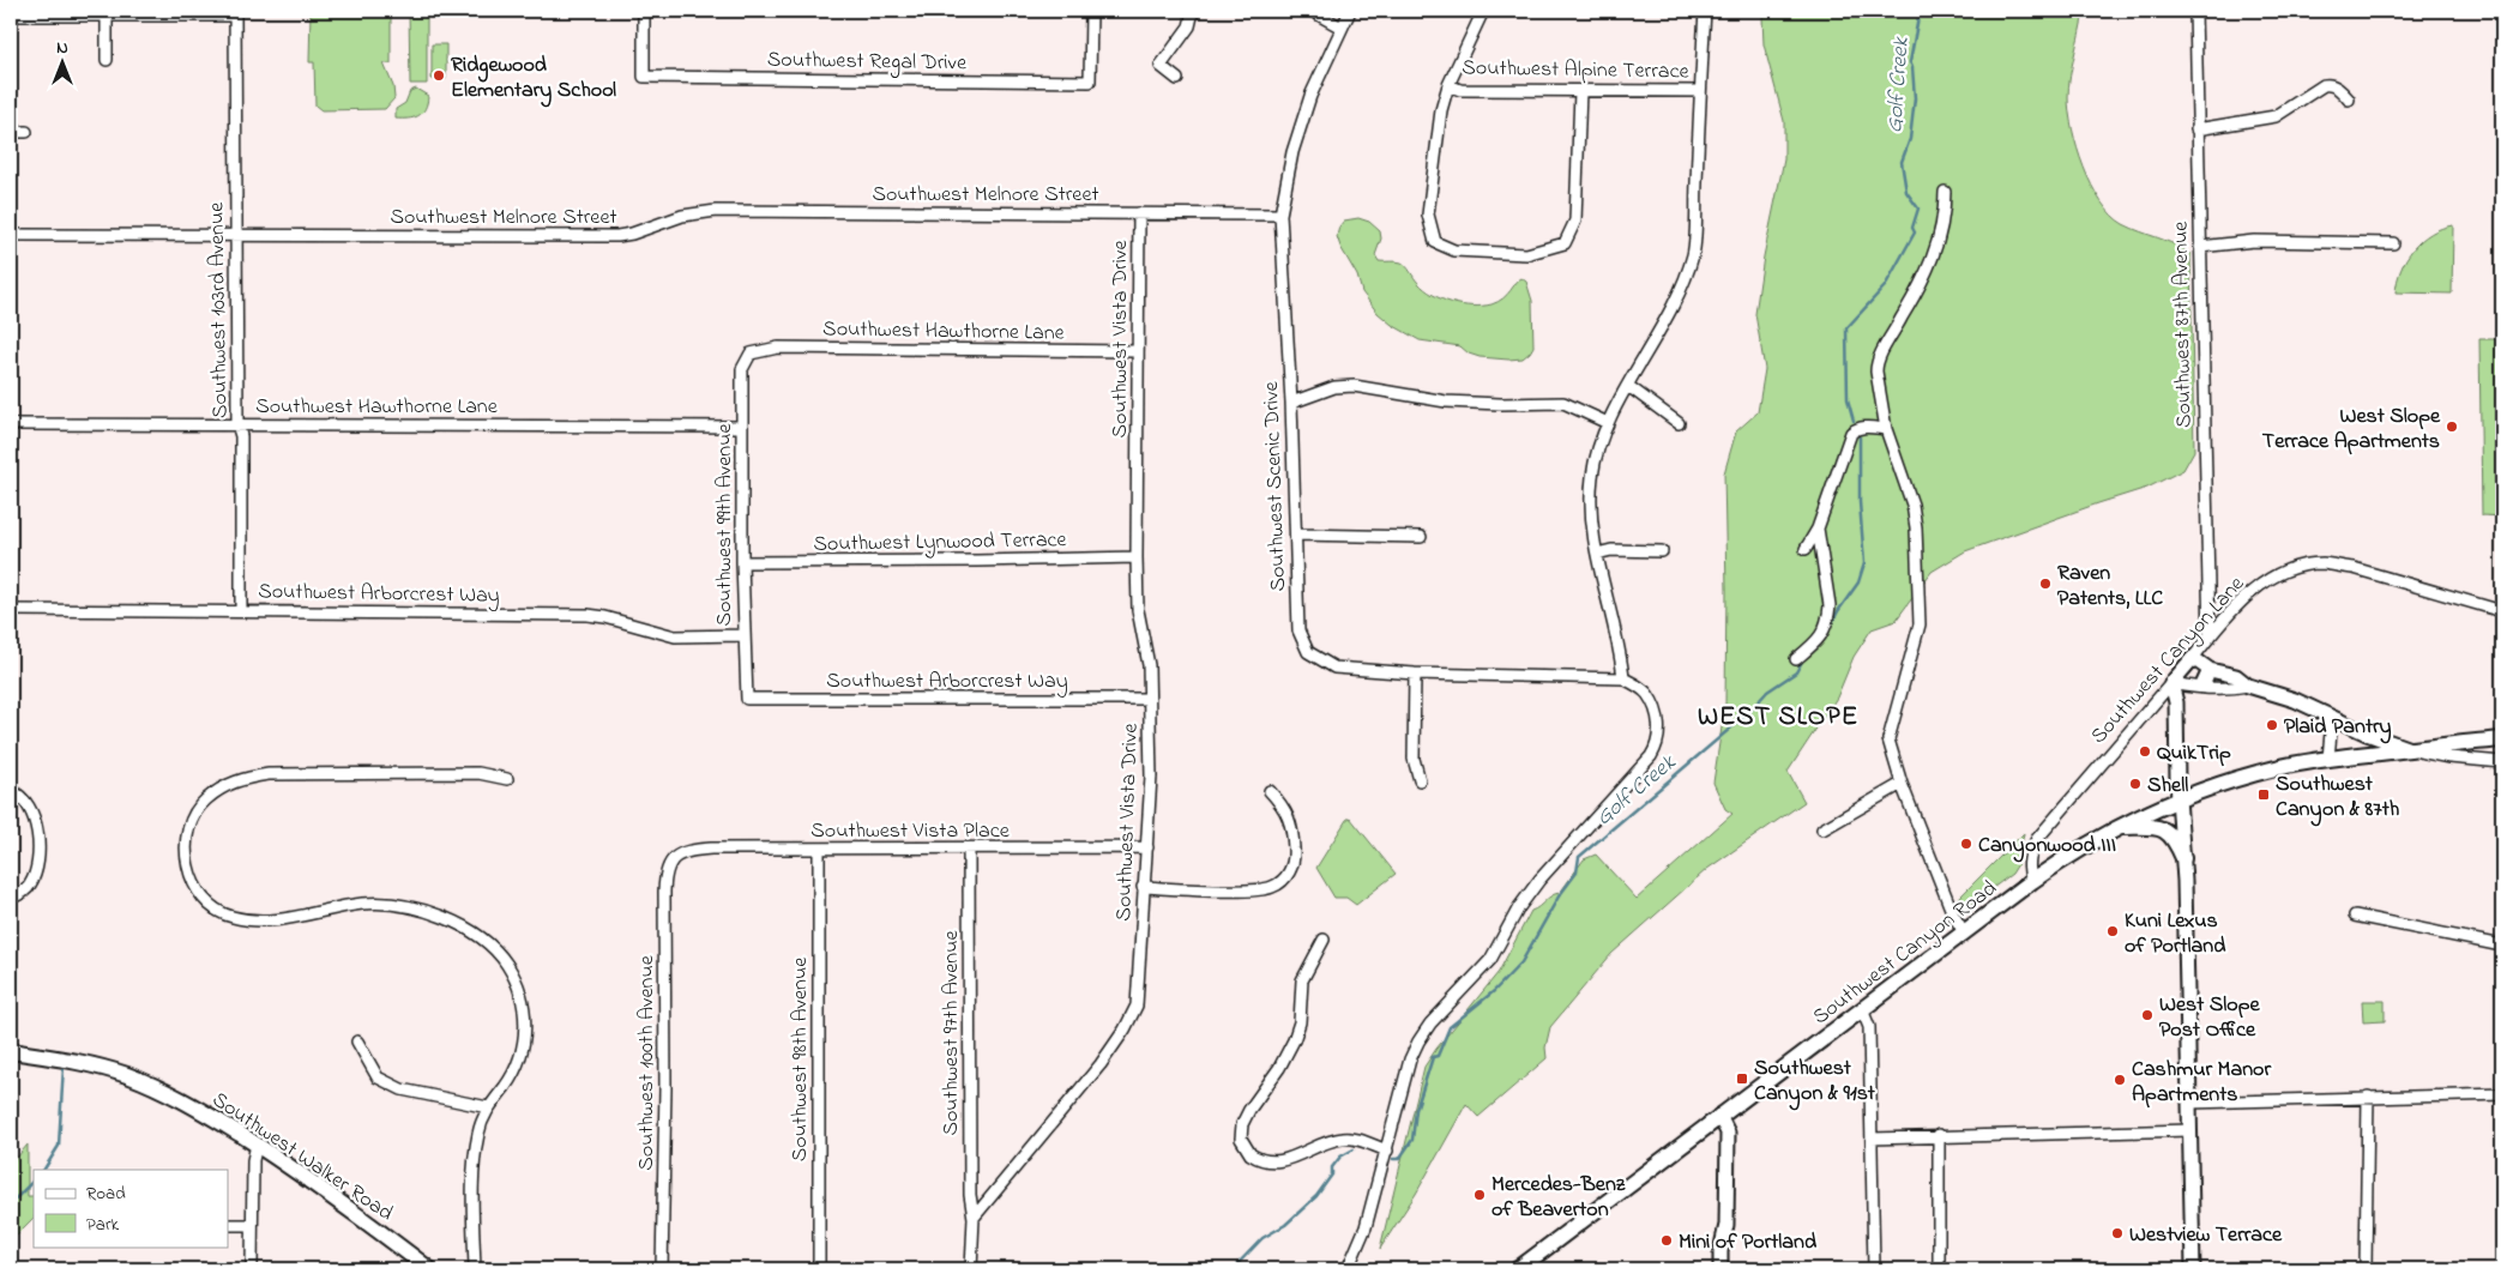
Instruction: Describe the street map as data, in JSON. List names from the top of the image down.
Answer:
{
  "streets": {
    "main road": ["Southwest Canyon Road", "Southwest Walker Road"],
    "street": [
      "Southwest Regal Drive",
      "Southwest Alpine Terrace",
      "Southwest Melnore Street",
      "Southwest 103rd Avenue",
      "Southwest 87th Avenue",
      "Southwest Hawthorne Lane",
      "Southwest Vista Drive",
      "Southwest Scenic Drive",
      "Southwest 99th Avenue",
      "Southwest Lynwood Terrace",
      "Southwest Arborcrest Way",
      "Southwest Canyon Lane",
      "Southwest Vista Place",
      "Southwest 97th Avenue",
      "Southwest 98th Avenue",
      "Southwest 100th Avenue"
    ]
  },
  "crossings": [
    ["Southwest Melnore Street", "Southwest 103rd Avenue"],
    ["Southwest Melnore Street", "Southwest Vista Drive"],
    ["Southwest Melnore Street", "Southwest Scenic Drive"],
    ["Southwest 103rd Avenue", "Southwest Hawthorne Lane"],
    ["Southwest 103rd Avenue", "Southwest Arborcrest Way"],
    ["Southwest 87th Avenue", "Southwest Canyon Lane"],
    ["Southwest Hawthorne Lane", "Southwest Vista Drive"],
    ["Southwest Hawthorne Lane", "Southwest 99th Avenue"],
    ["Southwest Vista Drive", "Southwest Lynwood Terrace"],
    ["Southwest Vista Drive", "Southwest Arborcrest Way"],
    ["Southwest Vista Drive", "Southwest Vista Place"],
    ["Southwest Vista Drive", "Southwest 97th Avenue"],
    ["Southwest 99th Avenue", "Southwest Lynwood Terrace"],
    ["Southwest 99th Avenue", "Southwest Arborcrest Way"],
    ["Southwest Canyon Lane", "Southwest Canyon Road"],
    ["Southwest Vista Place", "Southwest 97th Avenue"],
    ["Southwest Vista Place", "Southwest 98th Avenue"],
    ["Southwest Vista Place", "Southwest 100th Avenue"]
  ],
  "districts": ["WEST SLOPE"],
  "water": ["Golf Creek"],
  "places": {
    "other": [
      "Ridgewood Elementary School",
      "West Slope Terrace Apartments",
      "Raven Patents, LLC",
      "Plaid Pantry",
      "QuikTrip",
      "Shell",
      "Canyonwood III",
      "Kuni Lexus of Portland",
      "West Slope Post Office",
      "Cashmur Manor Apartments",
      "Mercedes-Benz of Beaverton",
      "Westview Terrace",
      "Mini of Portland"
    ],
    "transit": ["Southwest Canyon & 87th", "Southwest Canyon & 91st"]
  },
  "legend": ["Road", "Park"],
  "north": "top"
}
